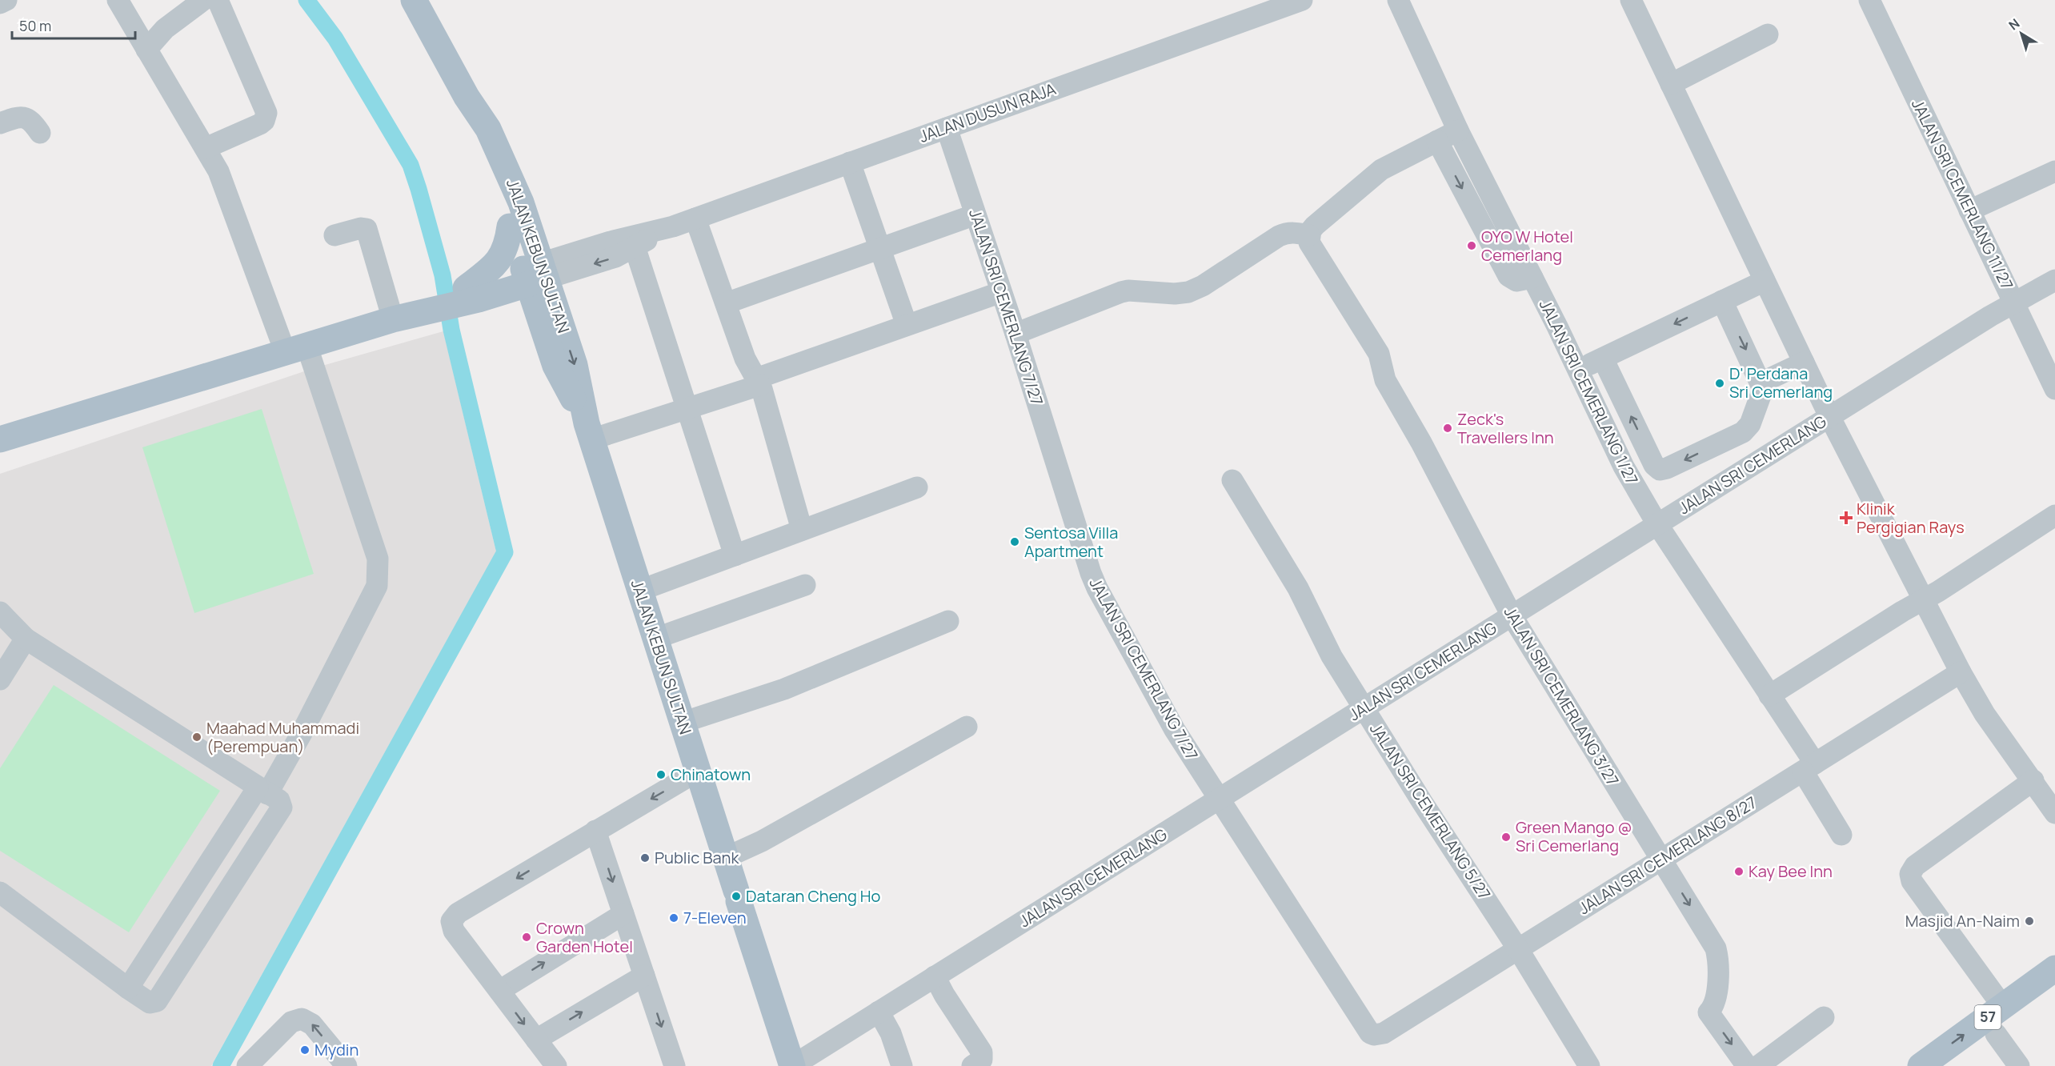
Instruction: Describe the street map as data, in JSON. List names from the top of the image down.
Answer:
{
  "streets": {
    "main road": ["JALAN KEBUN SULTAN", "57"],
    "street": [
      "JALAN DUSUN RAJA",
      "JALAN SRI CEMERLANG 11/27",
      "JALAN SRI CEMERLANG 7/27",
      "JALAN SRI CEMERLANG 1/27",
      "JALAN SRI CEMERLANG",
      "JALAN SRI CEMERLANG 3/27",
      "JALAN SRI CEMERLANG 5/27",
      "JALAN SRI CEMERLANG 8/27"
    ]
  },
  "crossings": [
    ["JALAN DUSUN RAJA", "JALAN KEBUN SULTAN"],
    ["JALAN DUSUN RAJA", "JALAN SRI CEMERLANG 7/27"],
    ["JALAN SRI CEMERLANG 11/27", "JALAN SRI CEMERLANG"],
    ["JALAN KEBUN SULTAN", "JALAN SRI CEMERLANG"],
    ["JALAN SRI CEMERLANG 7/27", "JALAN SRI CEMERLANG"],
    ["JALAN SRI CEMERLANG 7/27", "JALAN SRI CEMERLANG 8/27"],
    ["JALAN SRI CEMERLANG 1/27", "JALAN SRI CEMERLANG"],
    ["JALAN SRI CEMERLANG 1/27", "JALAN SRI CEMERLANG 8/27"],
    ["JALAN SRI CEMERLANG", "JALAN SRI CEMERLANG 3/27"],
    ["JALAN SRI CEMERLANG", "JALAN SRI CEMERLANG 5/27"],
    ["JALAN SRI CEMERLANG 3/27", "JALAN SRI CEMERLANG 8/27"],
    ["JALAN SRI CEMERLANG 5/27", "JALAN SRI CEMERLANG 8/27"]
  ],
  "places": {
    "other": [
      "OYO W Hotel Cemerlang",
      "D' Perdana Sri Cemerlang",
      "Zeck's Travellers Inn",
      "Sentosa Villa Apartment",
      "Maahad Muhammadi (Perempuan)",
      "Chinatown",
      "Green Mango @ Sri Cemerlang",
      "Public Bank",
      "Kay Bee Inn",
      "Dataran Cheng Ho",
      "7-Eleven",
      "Masjid An-Naim",
      "Crown Garden Hotel",
      "Mydin"
    ],
    "health": ["Klinik Pergigian Rays"]
  },
  "scale_bar": "50 m",
  "north": "top left"
}
